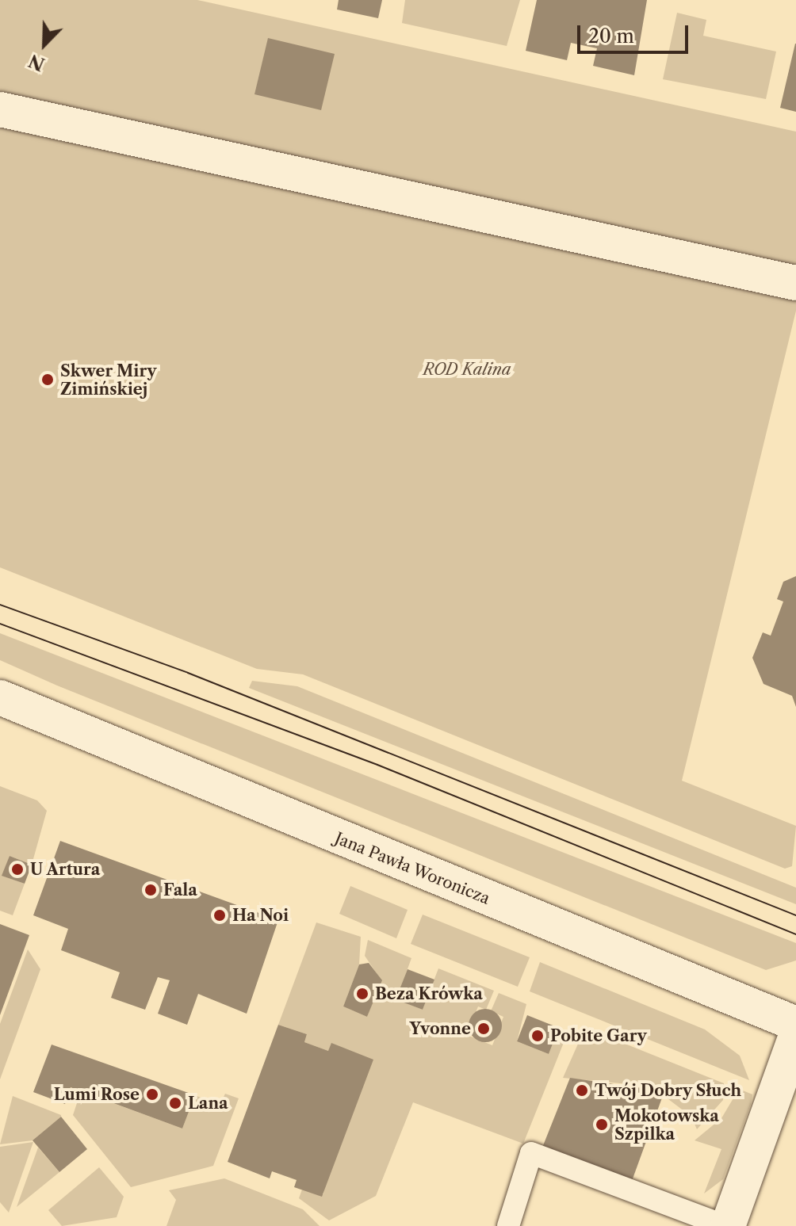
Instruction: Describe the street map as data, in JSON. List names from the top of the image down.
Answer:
{
  "streets": {
    "street": ["Jana Pawła Woronicza"]
  },
  "parks": ["ROD Kalina"],
  "places": [
    "Skwer Miry Zimińskiej",
    "U Artura",
    "Fala",
    "Ha Noi",
    "Beza Krówka",
    "Yvonne",
    "Pobite Gary",
    "Twój Dobry Słuch",
    "Lumi Rose",
    "Lana",
    "Mokotowska Szpilka"
  ],
  "scale_bar": "20 m",
  "north": "bottom left"
}
